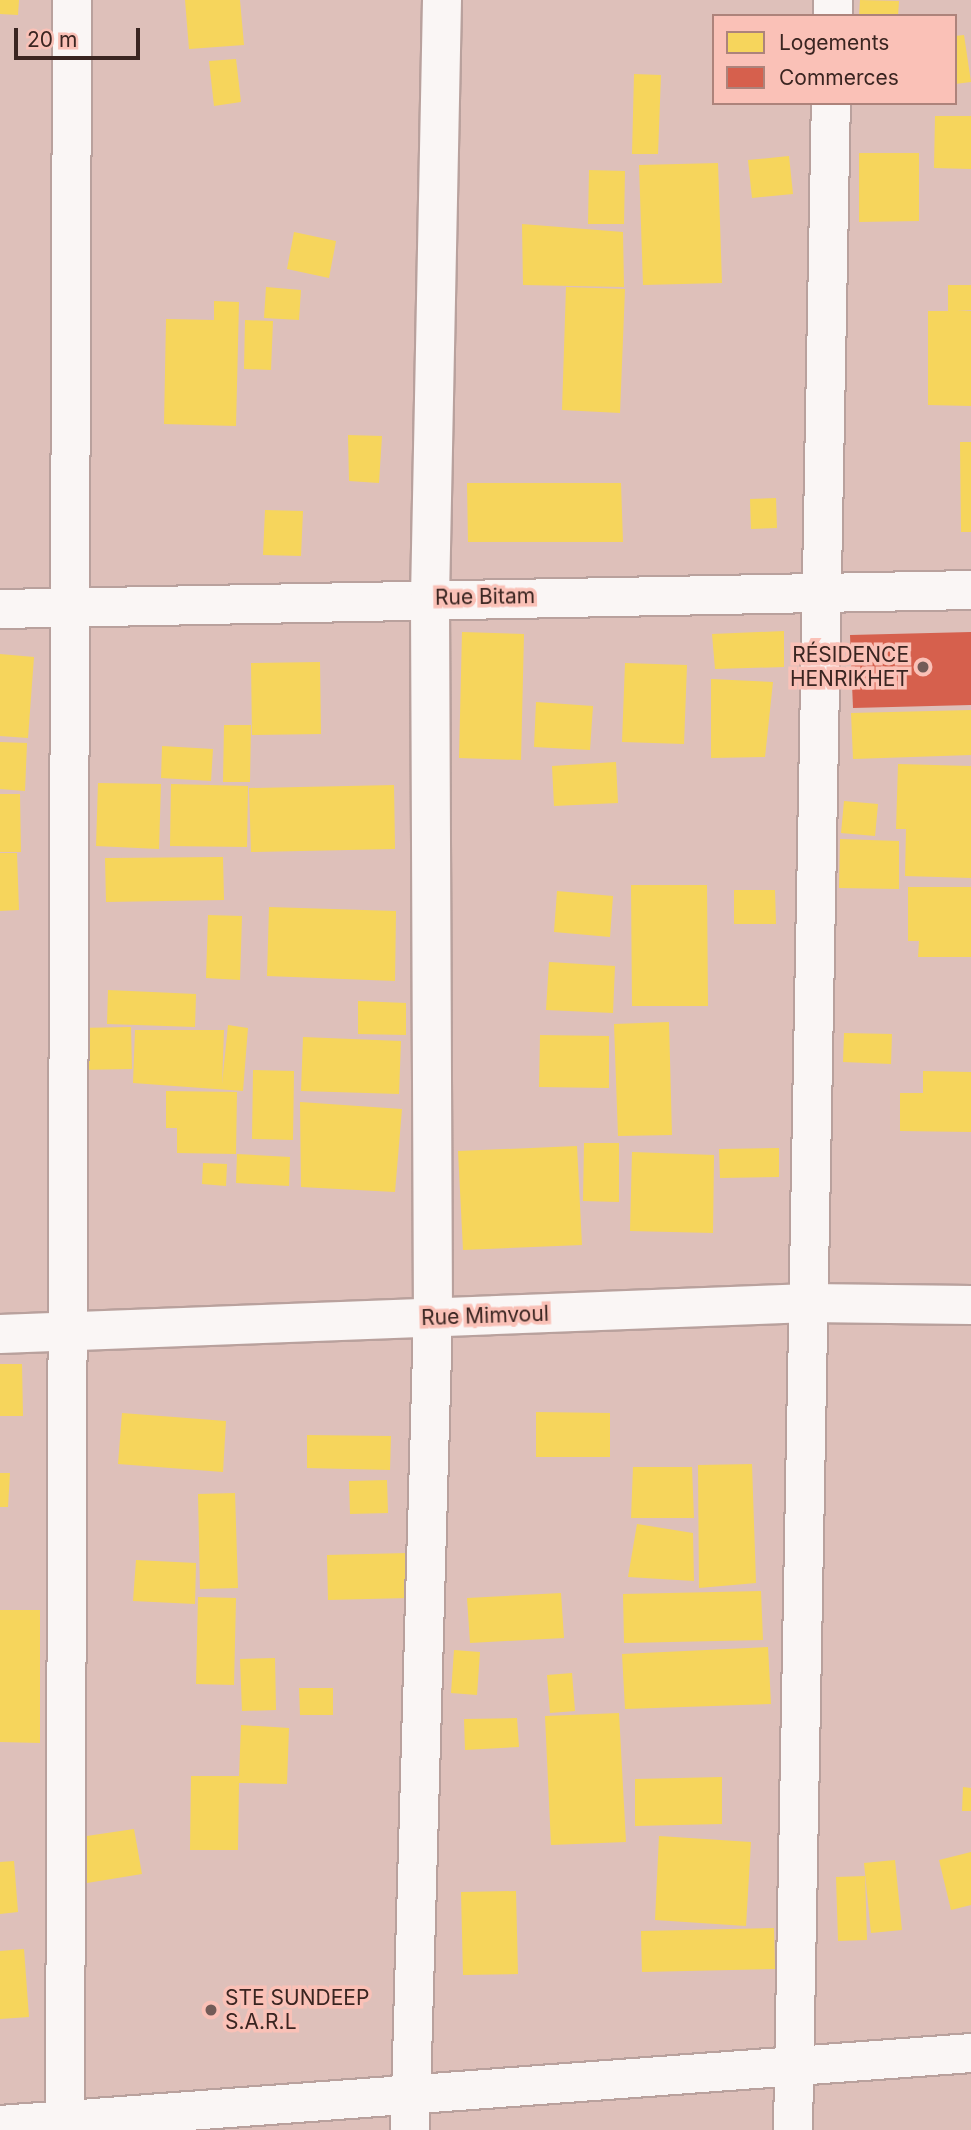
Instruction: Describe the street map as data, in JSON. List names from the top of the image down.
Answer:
{
  "streets": {
    "main road": ["Rue Bitam", "Rue Mimvoul"]
  },
  "places": ["RÉSIDENCE HENRIKHET", "STE SUNDEEP S.A.R.L"],
  "legend": ["Logements", "Commerces"],
  "scale_bar": "20 m"
}
